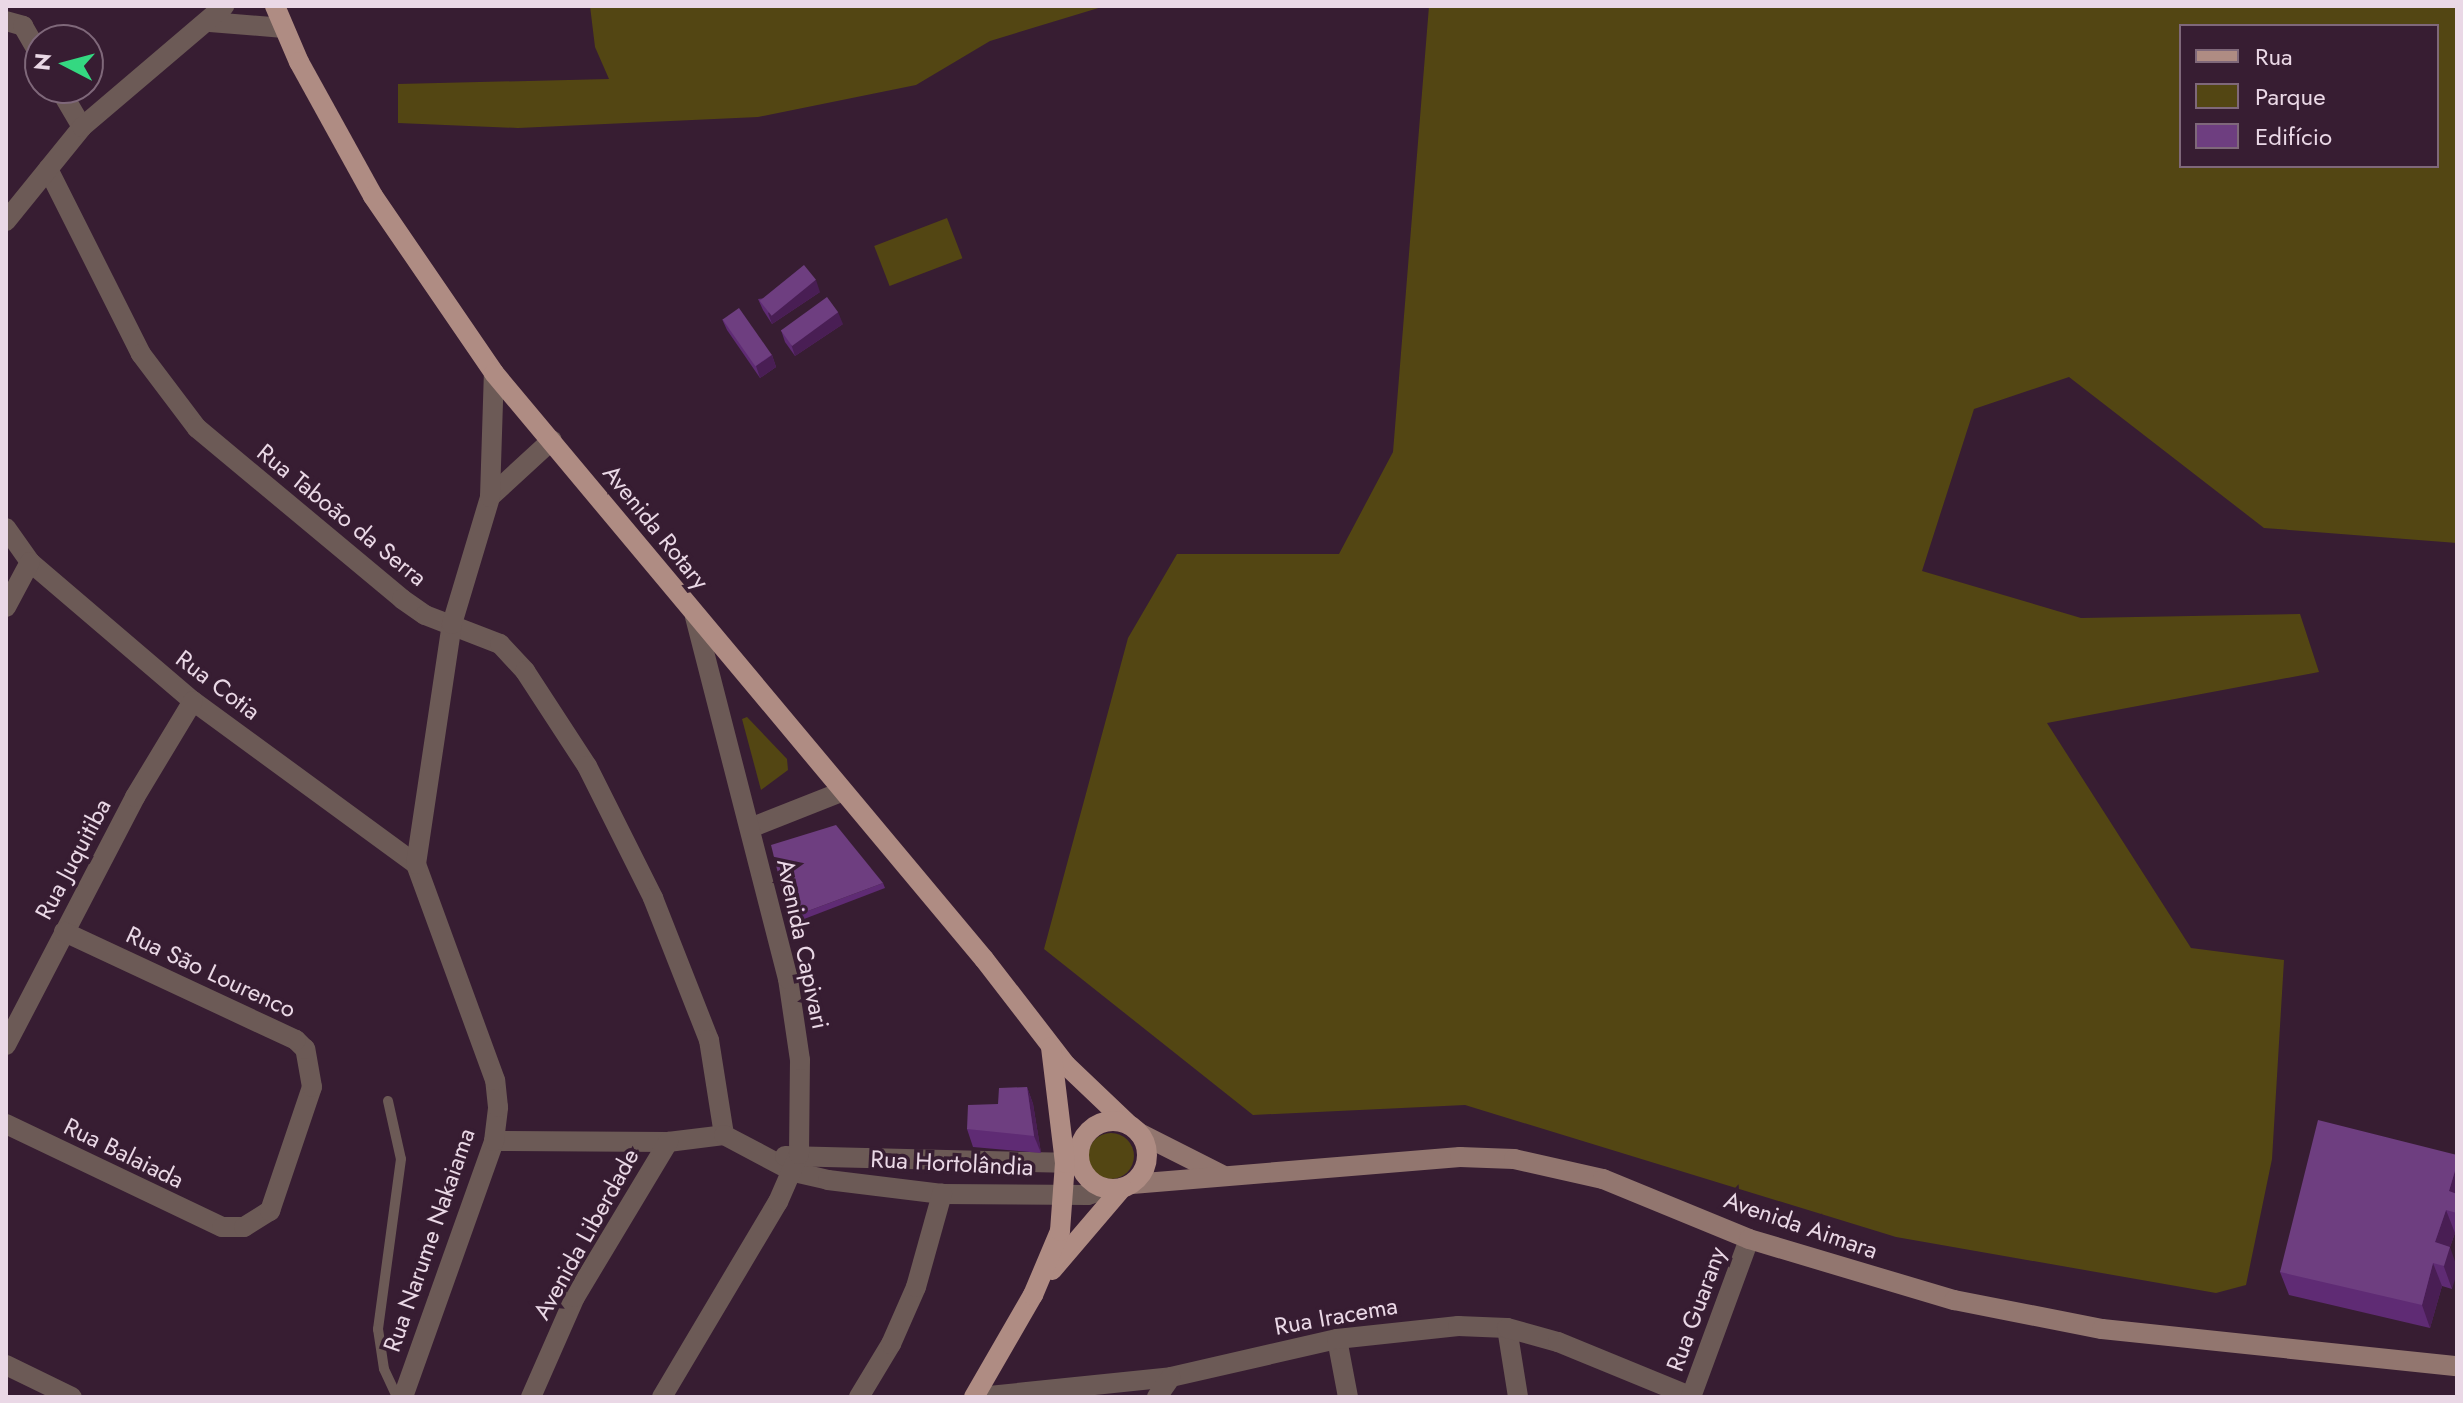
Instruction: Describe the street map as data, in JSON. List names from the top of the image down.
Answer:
{
  "streets": {
    "main road": ["Avenida Rotary", "Avenida Aimara"],
    "street": [
      "Rua Taboão da Serra",
      "Rua Cotia",
      "Rua Juquitiba",
      "Avenida Capivari",
      "Rua São Lourenco",
      "Rua Balaiada",
      "Rua Hortolândia",
      "Avenida Liberdade",
      "Rua Narume Nakaiama",
      "Rua Guarany",
      "Rua Iracema"
    ]
  },
  "crossings": [
    ["Rua Taboão da Serra", "Rua Narume Nakaiama"],
    ["Avenida Rotary", "Avenida Capivari"],
    ["Avenida Rotary", "Rua Hortolândia"],
    ["Avenida Rotary", "Avenida Aimara"],
    ["Avenida Rotary", "Rua Narume Nakaiama"],
    ["Rua Cotia", "Rua Juquitiba"],
    ["Rua Cotia", "Rua Narume Nakaiama"],
    ["Rua Juquitiba", "Rua São Lourenco"],
    ["Avenida Capivari", "Rua Hortolândia"],
    ["Rua São Lourenco", "Rua Balaiada"],
    ["Rua Hortolândia", "Avenida Aimara"],
    ["Avenida Aimara", "Rua Guarany"],
    ["Rua Guarany", "Rua Iracema"]
  ],
  "legend": ["Rua", "Parque", "Edifício"],
  "north": "left"
}
